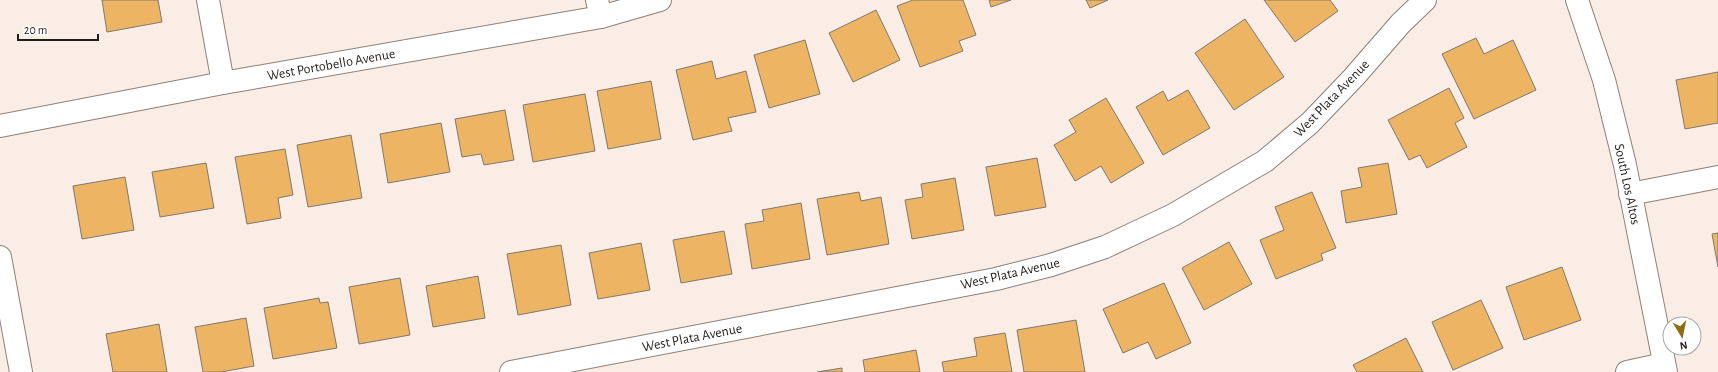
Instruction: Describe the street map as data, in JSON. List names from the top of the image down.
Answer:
{
  "streets": {
    "street": ["West Portobello Avenue", "West Plata Avenue", "South Los Altos"]
  },
  "scale_bar": "20 m",
  "north": "bottom"
}
